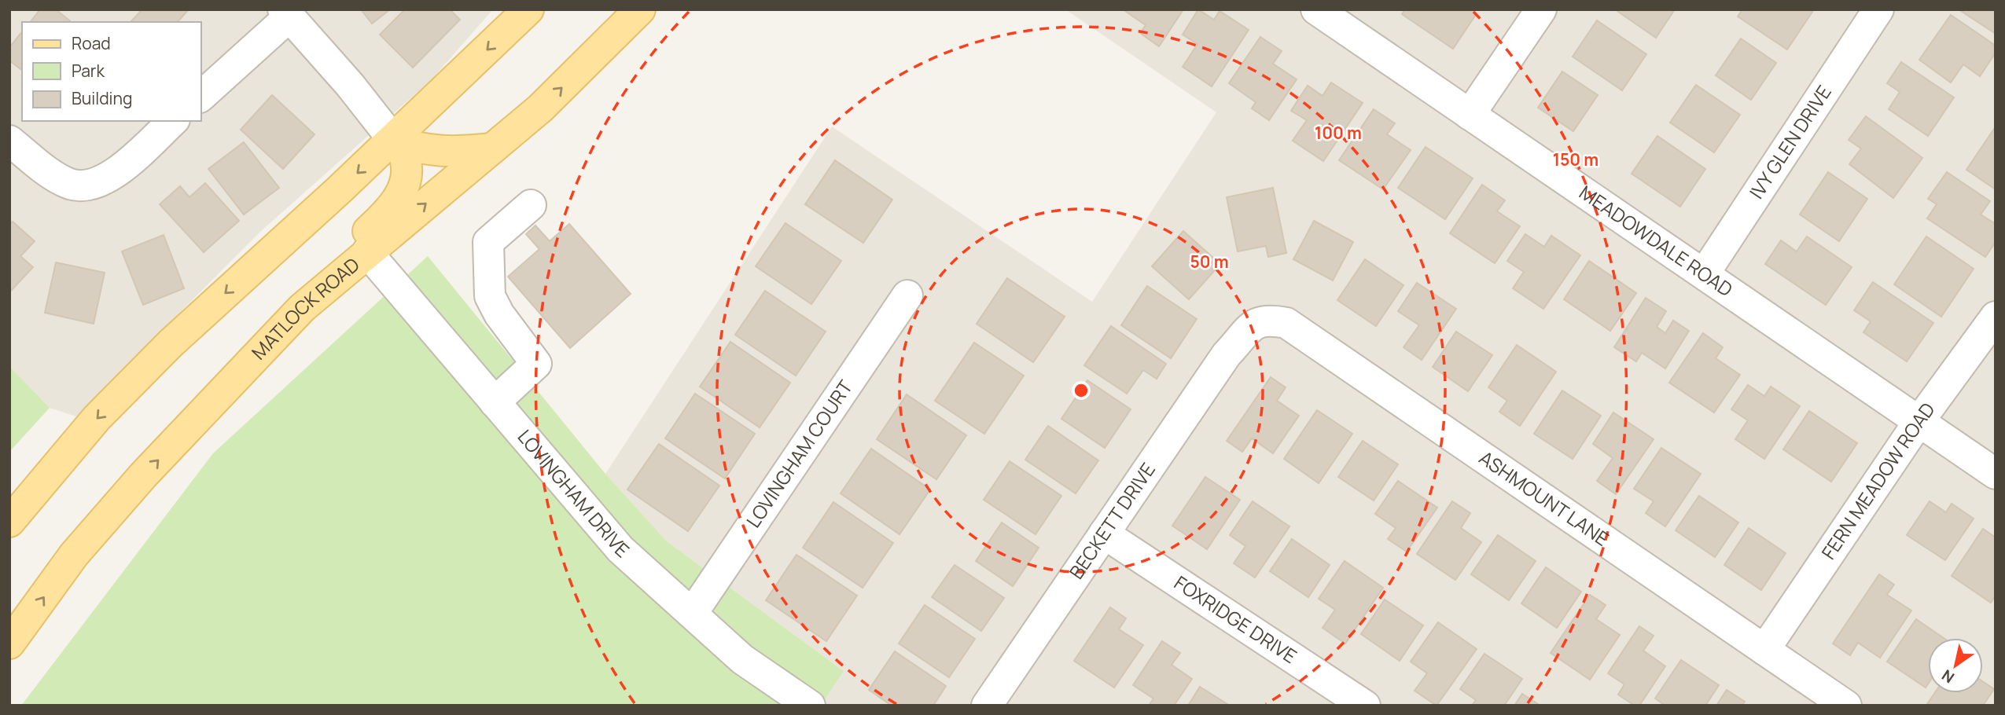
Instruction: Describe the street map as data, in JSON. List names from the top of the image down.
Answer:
{
  "streets": {
    "main road": ["MATLOCK ROAD"],
    "street": [
      "IVY GLEN DRIVE",
      "MEADOWDALE ROAD",
      "LOVINGHAM COURT",
      "FERN MEADOW ROAD",
      "LOVINGHAM DRIVE",
      "ASHMOUNT LANE",
      "BECKETT DRIVE",
      "FOXRIDGE DRIVE"
    ]
  },
  "crossings": [
    ["IVY GLEN DRIVE", "MEADOWDALE ROAD"],
    ["MEADOWDALE ROAD", "FERN MEADOW ROAD"],
    ["MATLOCK ROAD", "LOVINGHAM DRIVE"],
    ["LOVINGHAM COURT", "LOVINGHAM DRIVE"],
    ["FERN MEADOW ROAD", "ASHMOUNT LANE"],
    ["ASHMOUNT LANE", "BECKETT DRIVE"],
    ["BECKETT DRIVE", "FOXRIDGE DRIVE"]
  ],
  "legend": ["Road", "Park", "Building"],
  "north": "bottom left",
  "rings": ["100 m", "150 m", "50 m"]
}
